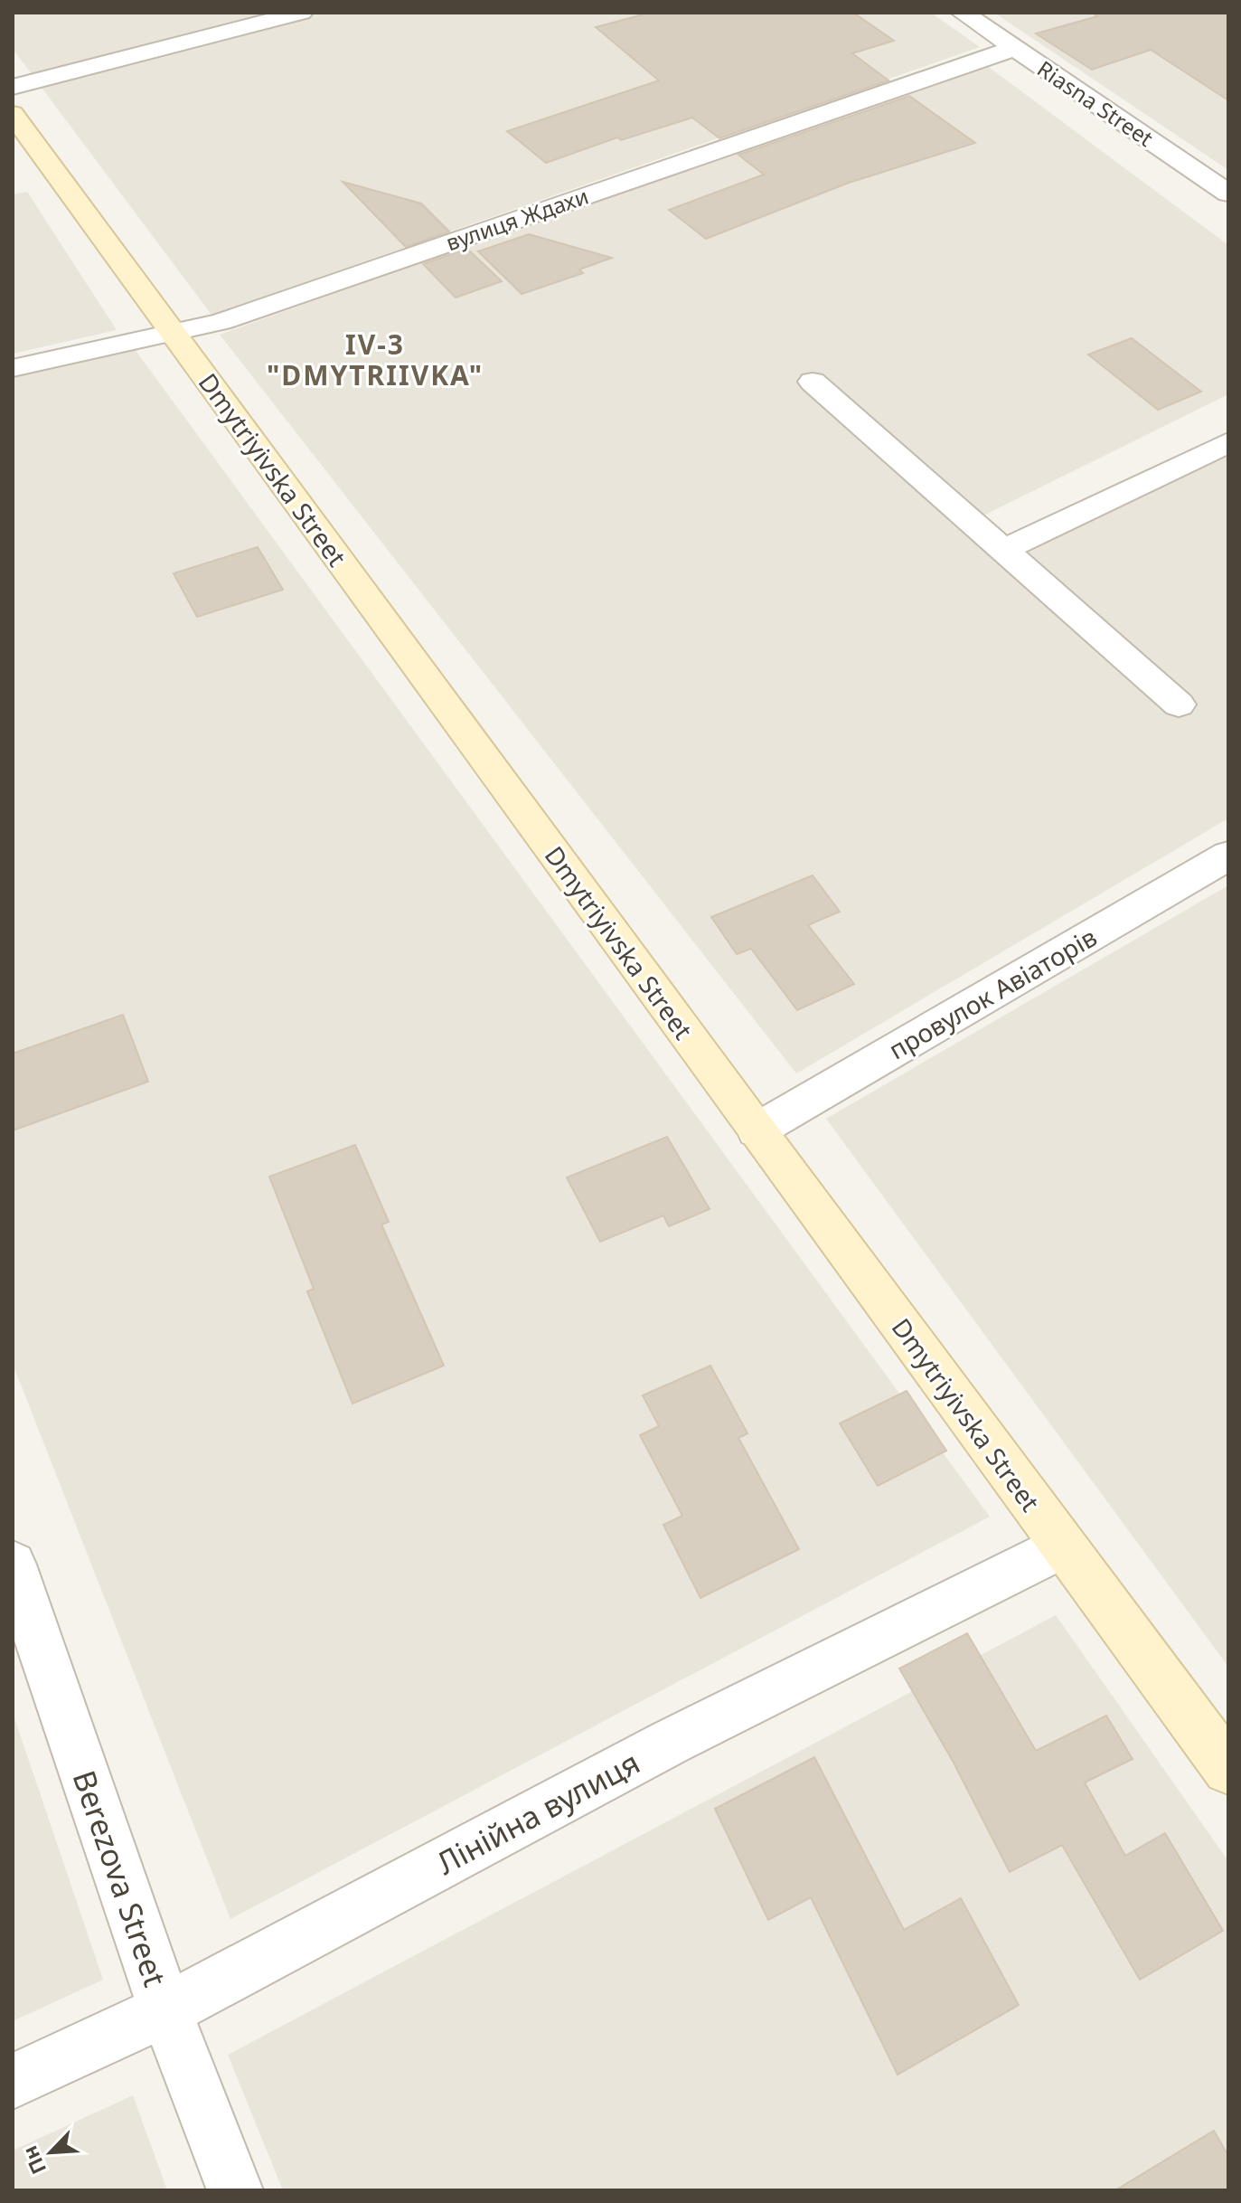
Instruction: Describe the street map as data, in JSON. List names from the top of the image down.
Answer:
{
  "streets": {
    "main road": ["Dmytriyivska Street"],
    "street": [
      "Riasna Street",
      "вулиця Ждахи",
      "провулок Авіаторів",
      "Лінійна вулиця",
      "Berezova Street"
    ]
  },
  "crossings": [
    ["Riasna Street", "вулиця Ждахи"],
    ["вулиця Ждахи", "Dmytriyivska Street"],
    ["Dmytriyivska Street", "провулок Авіаторів"],
    ["Dmytriyivska Street", "Лінійна вулиця"],
    ["Лінійна вулиця", "Berezova Street"]
  ],
  "districts": ["IV-3 \"DMYTRIIVKA\""],
  "north": "bottom left"
}
